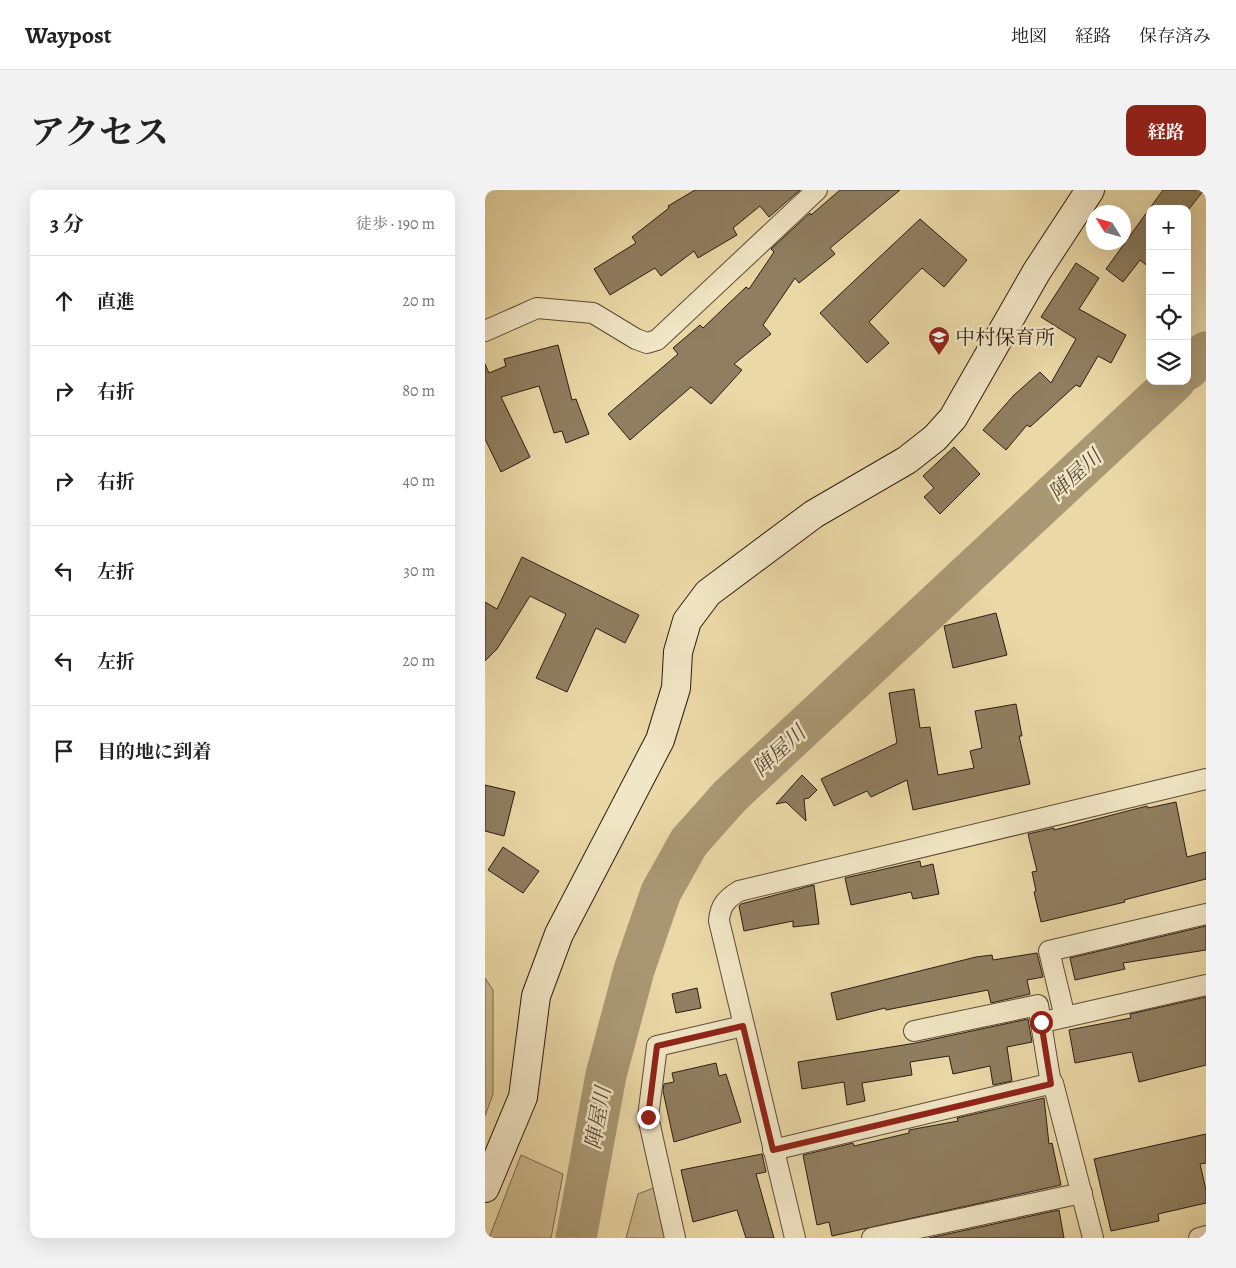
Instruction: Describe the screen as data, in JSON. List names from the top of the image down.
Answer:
{
  "water": ["陣屋川"],
  "places": {
    "school or university": ["中村保育所"]
  },
  "north": "top left",
  "page": {
    "header": "Waypost",
    "nav": ["地図", "経路", "保存済み"],
    "title": "アクセス",
    "buttons": "経路",
    "heading": ["3 分", "徒歩 · 190 m"],
    "map_buttons": ["+", "−"],
    "list": [
      ["直進", "20 m"],
      ["右折", "80 m"],
      ["右折", "40 m"],
      ["左折", "30 m"],
      ["左折", "20 m"],
      "目的地に到着"
    ]
  }
}
